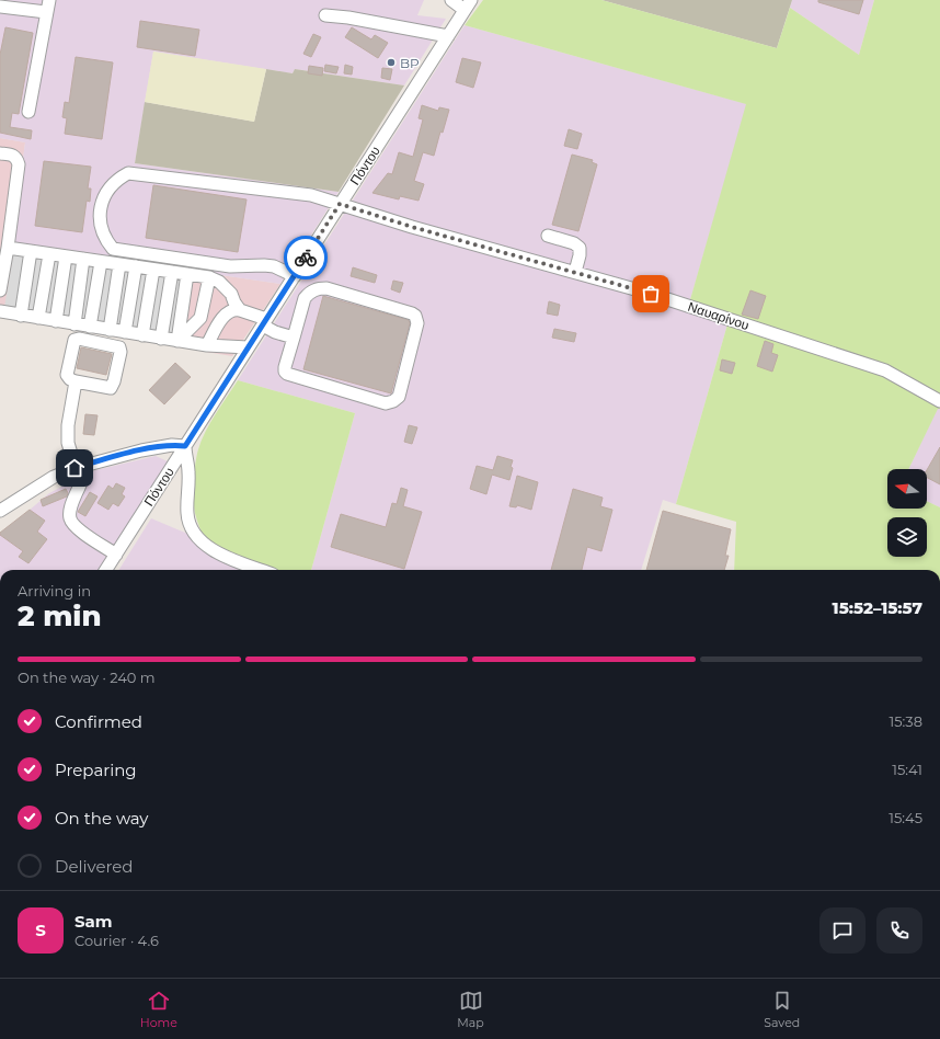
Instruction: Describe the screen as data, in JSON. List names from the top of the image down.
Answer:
{
  "streets": {
    "street": ["Πόντου", "Ναυαρίνου"]
  },
  "crossings": [
    ["Πόντου", "Ναυαρίνου"]
  ],
  "places": ["BP"],
  "north": "left",
  "page": {
    "heading": ["2 min", "Arriving in", "15:52–15:57"],
    "panel": ["Sam", "Courier · 4.6"],
    "bar": "On the way · 240 m",
    "list": [
      ["Confirmed", "15:38"],
      ["Preparing", "15:41"],
      ["On the way", "15:45"],
      "Delivered"
    ],
    "round": "S",
    "tabs": ["Home", "Map", "Saved"]
  }
}
